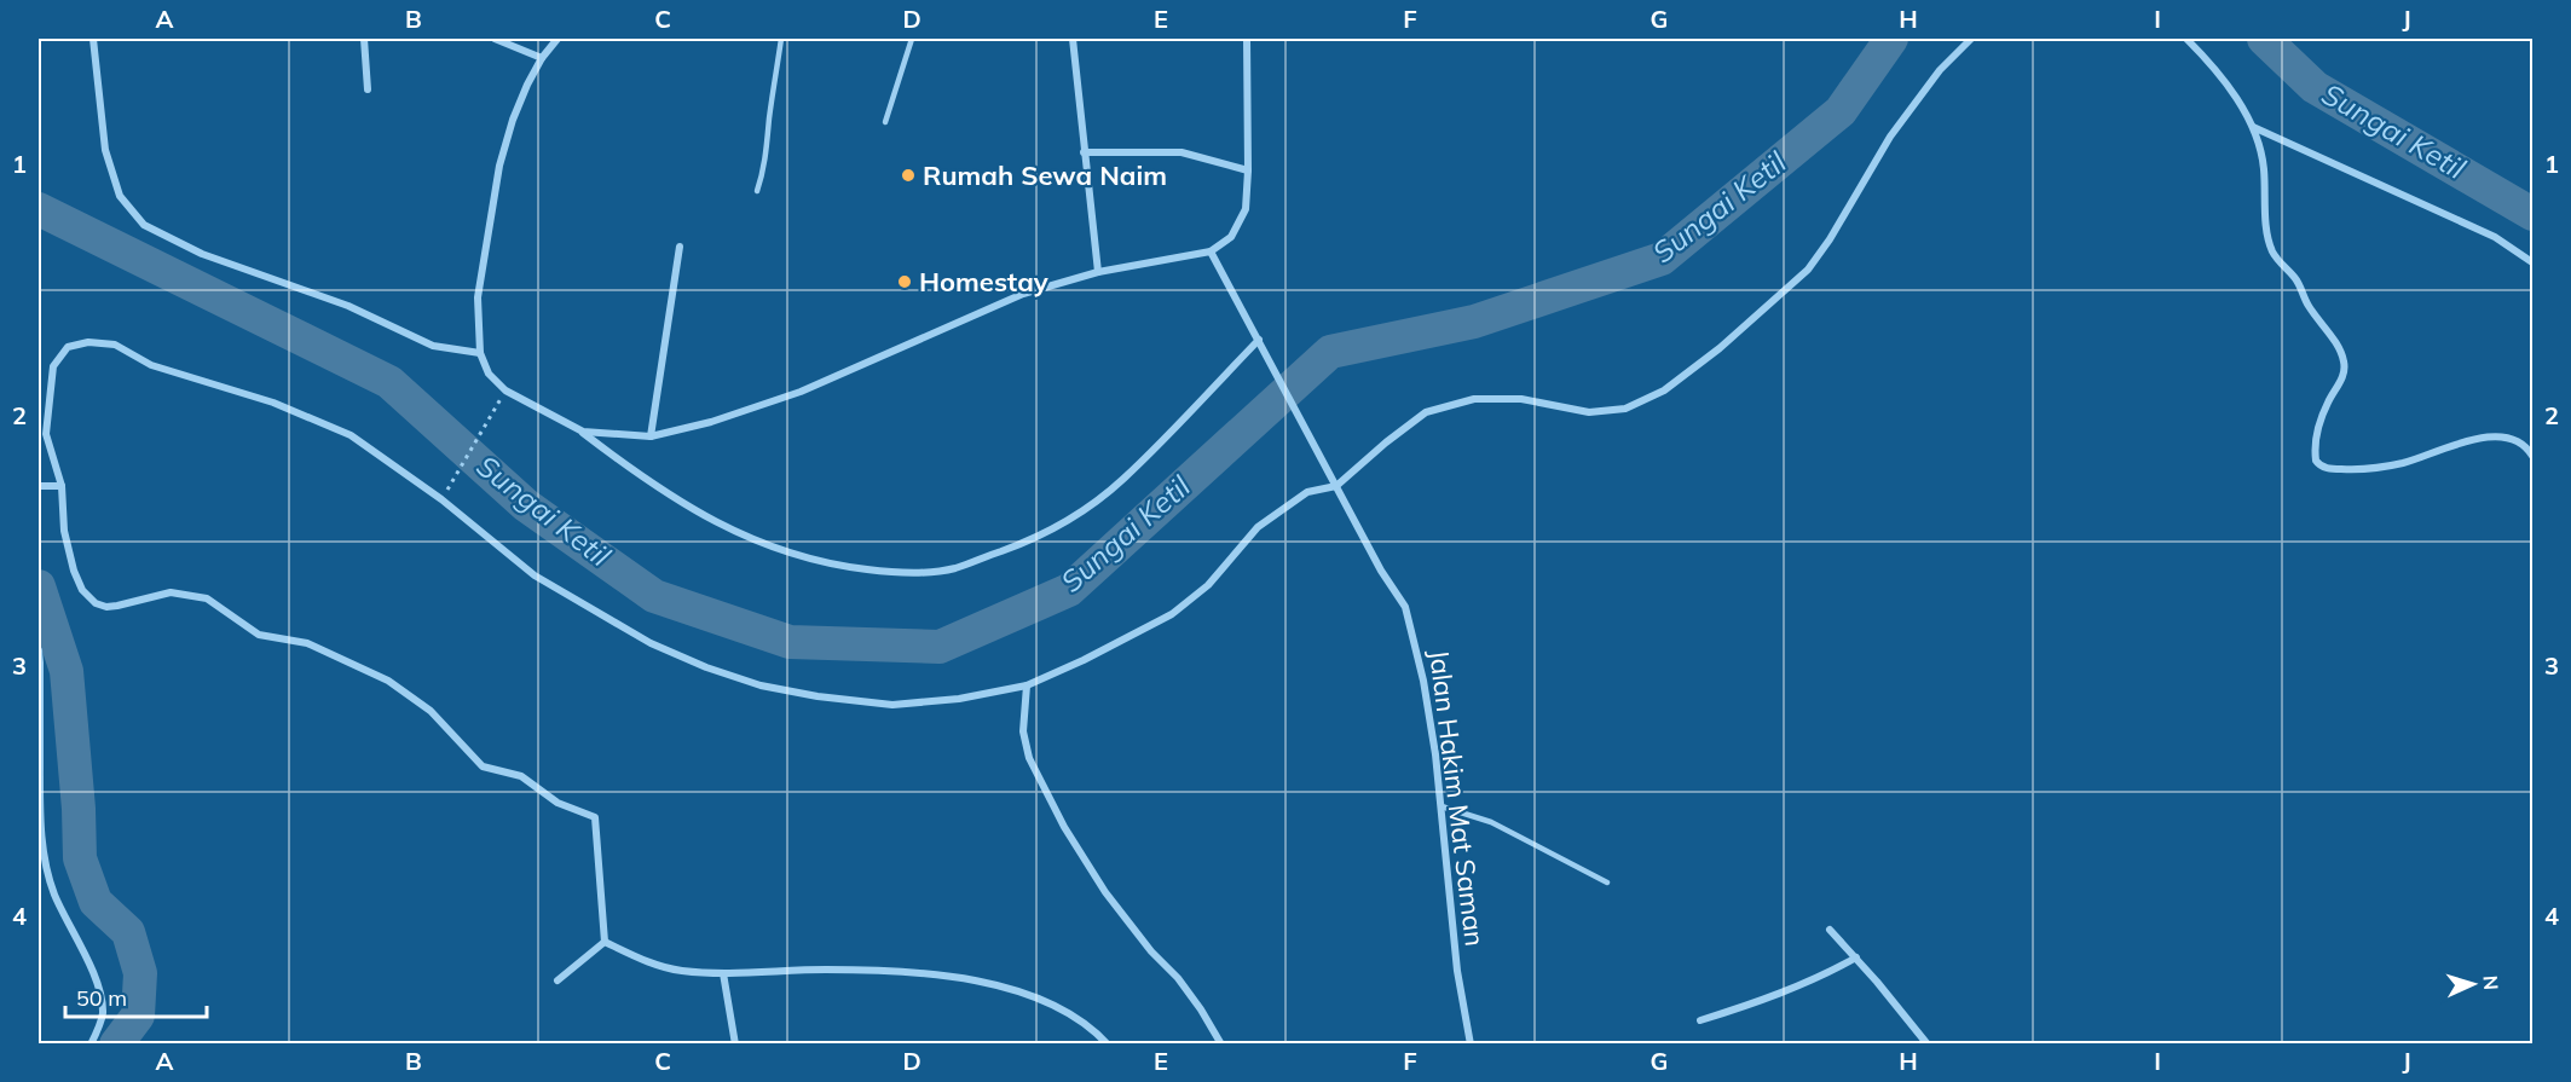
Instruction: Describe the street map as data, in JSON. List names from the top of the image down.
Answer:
{
  "streets": {
    "street": ["Jalan Hakim Mat Saman"]
  },
  "water": ["Sungai Ketil"],
  "places": ["Rumah Sewa Naim", "Homestay"],
  "scale_bar": "50 m",
  "north": "right",
  "grid": {
    "columns": [
      "A",
      "B",
      "C",
      "D",
      "E",
      "F",
      "G",
      "H",
      "I",
      "J"
    ],
    "rows": [
      "1",
      "2",
      "3",
      "4"
    ]
  }
}
